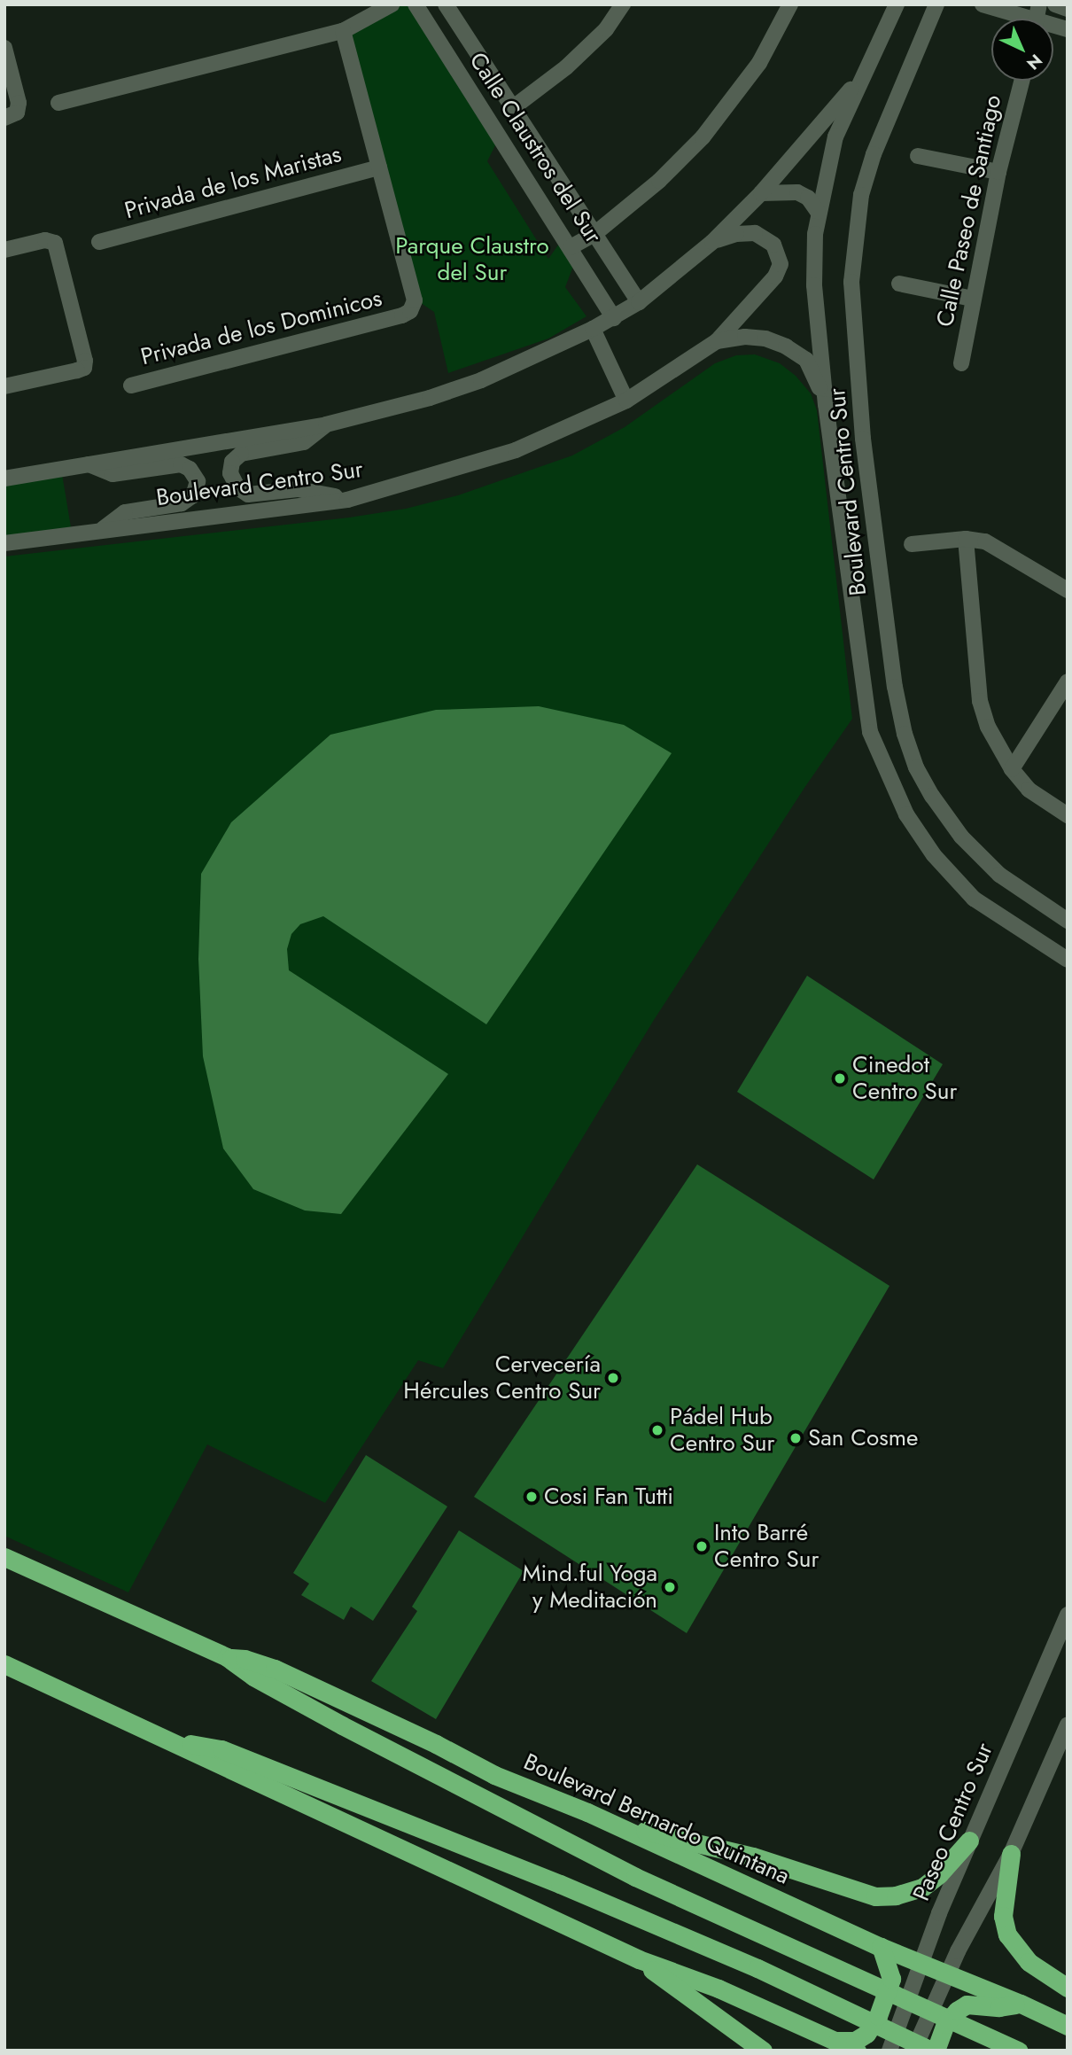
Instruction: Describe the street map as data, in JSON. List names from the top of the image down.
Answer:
{
  "streets": {
    "highway": ["Boulevard Bernardo Quintana"],
    "street": [
      "Calle Claustros del Sur",
      "Privada de los Maristas",
      "Calle Paseo de Santiago",
      "Privada de los Dominicos",
      "Boulevard Centro Sur",
      "Paseo Centro Sur"
    ]
  },
  "crossings": [
    ["Calle Claustros del Sur", "Boulevard Centro Sur"],
    ["Privada de los Maristas", "Privada de los Dominicos"],
    ["Boulevard Bernardo Quintana", "Paseo Centro Sur"]
  ],
  "parks": ["Parque Claustro del Sur"],
  "places": [
    "Cinedot Centro Sur",
    "Cervecería Hércules Centro Sur",
    "Pádel Hub Centro Sur",
    "San Cosme",
    "Cosi Fan Tutti",
    "Into Barré Centro Sur",
    "Mind.ful Yoga y Meditación"
  ],
  "north": "bottom right"
}
